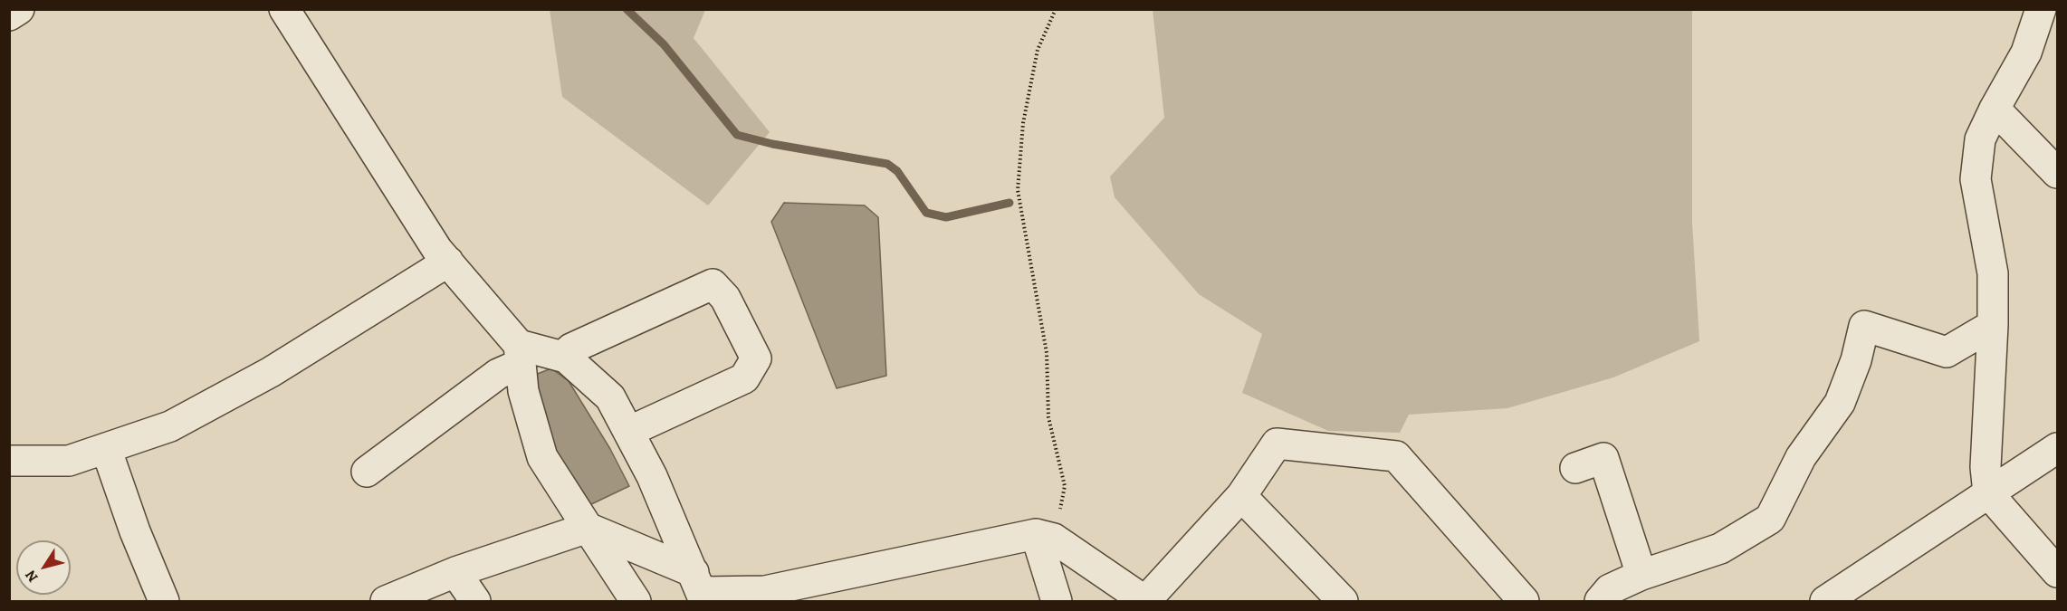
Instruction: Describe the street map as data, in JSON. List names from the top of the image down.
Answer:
{
  "north": "bottom left"
}
